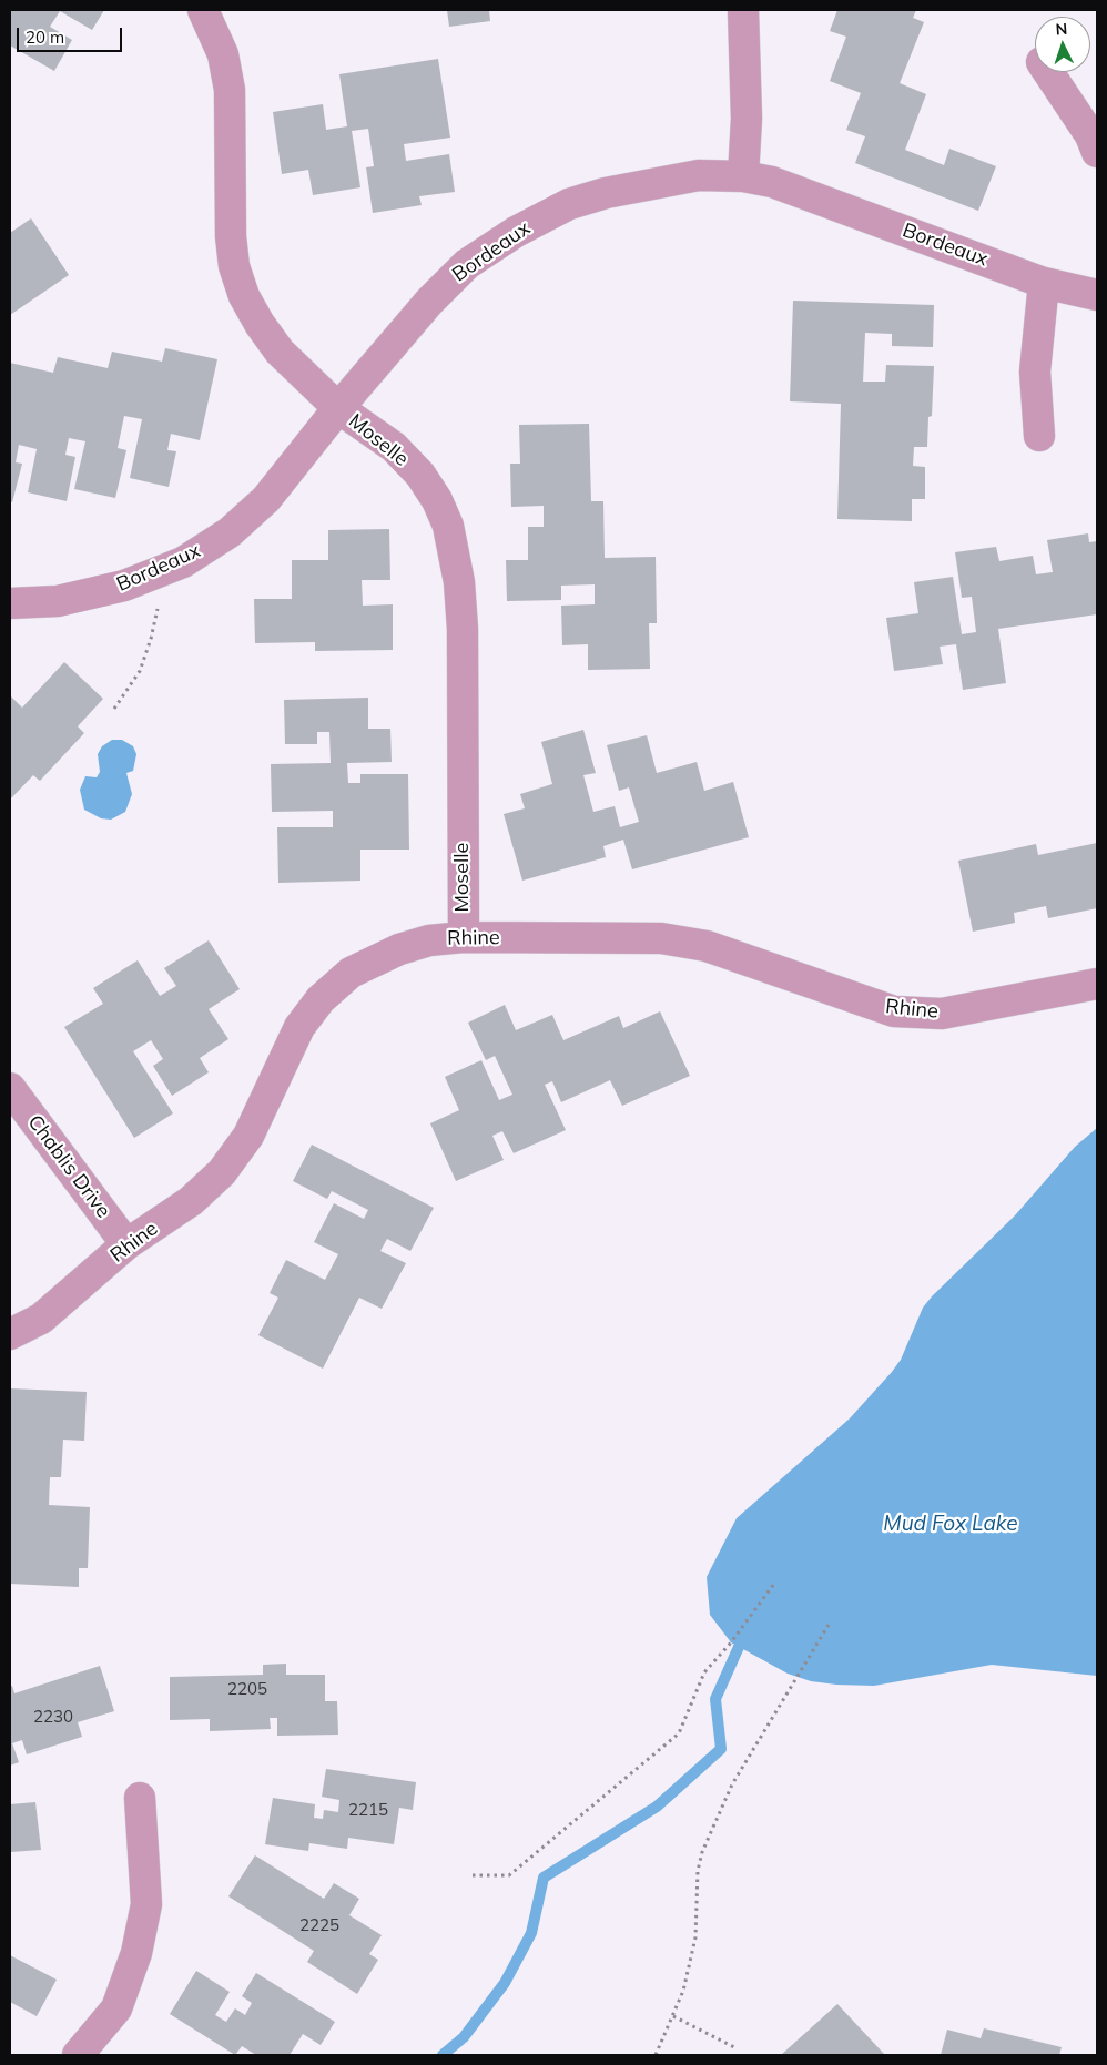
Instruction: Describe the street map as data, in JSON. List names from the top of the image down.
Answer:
{
  "streets": {
    "street": [
      "Bordeaux",
      "Moselle",
      "Rhine",
      "Chablis Drive"
    ]
  },
  "crossings": [
    ["Bordeaux", "Moselle"],
    ["Moselle", "Rhine"],
    ["Rhine", "Chablis Drive"]
  ],
  "water": ["Mud Fox Lake"],
  "house_numbers": [
    "2205",
    "2230",
    "2215",
    "2225"
  ],
  "scale_bar": "20 m",
  "north": "top"
}
